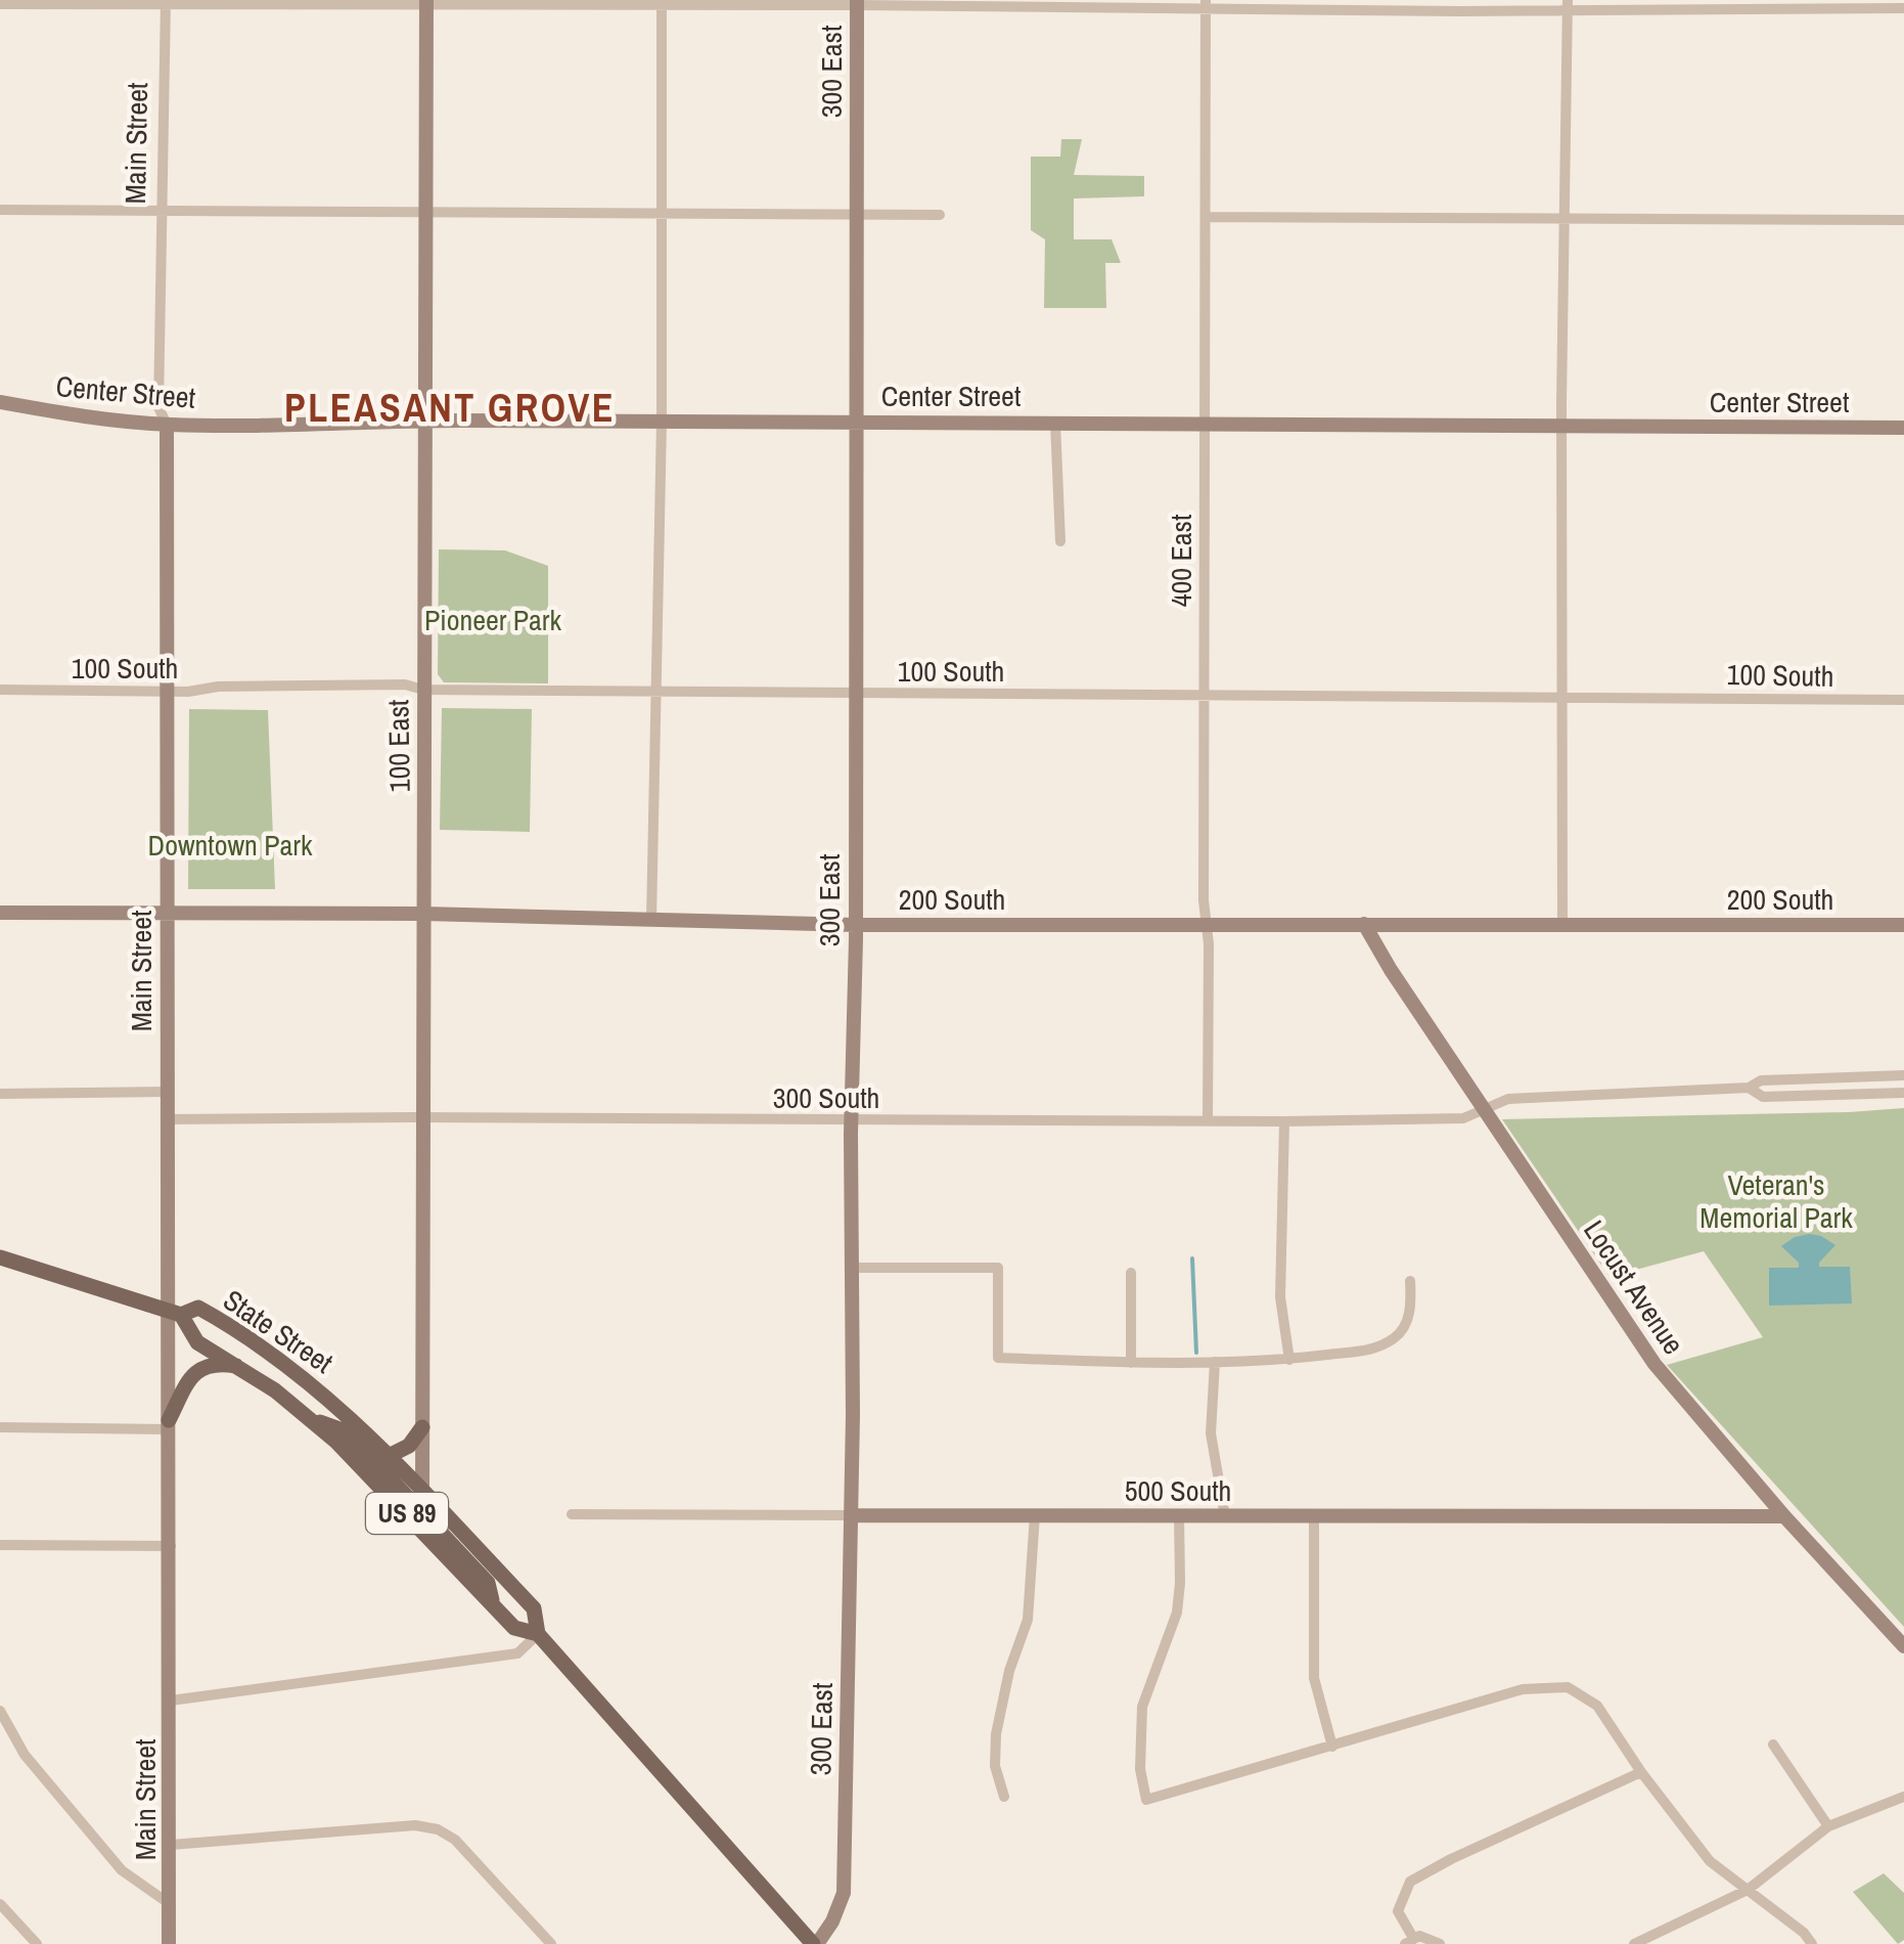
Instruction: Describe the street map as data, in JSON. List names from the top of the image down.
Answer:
{
  "streets": {
    "main road": ["State Street", "US 89"],
    "street": [
      "300 East",
      "Main Street",
      "Center Street",
      "400 East",
      "100 South",
      "100 East",
      "200 South",
      "300 South",
      "Locust Avenue",
      "500 South"
    ]
  },
  "crossings": [
    ["300 East", "Center Street"],
    ["300 East", "100 South"],
    ["300 East", "200 South"],
    ["300 East", "300 South"],
    ["300 East", "State Street"],
    ["300 East", "500 South"],
    ["Main Street", "Center Street"],
    ["Main Street", "100 South"],
    ["Main Street", "200 South"],
    ["Main Street", "300 South"],
    ["Main Street", "State Street"],
    ["Center Street", "400 East"],
    ["Center Street", "100 East"],
    ["400 East", "100 South"],
    ["400 East", "200 South"],
    ["400 East", "300 South"],
    ["100 South", "100 East"],
    ["100 East", "200 South"],
    ["100 East", "300 South"],
    ["100 East", "State Street"],
    ["200 South", "Locust Avenue"],
    ["300 South", "Locust Avenue"],
    ["Locust Avenue", "500 South"]
  ],
  "districts": ["PLEASANT GROVE"],
  "parks": ["Pioneer Park", "Downtown Park", "Veteran's Memorial Park"]
}
